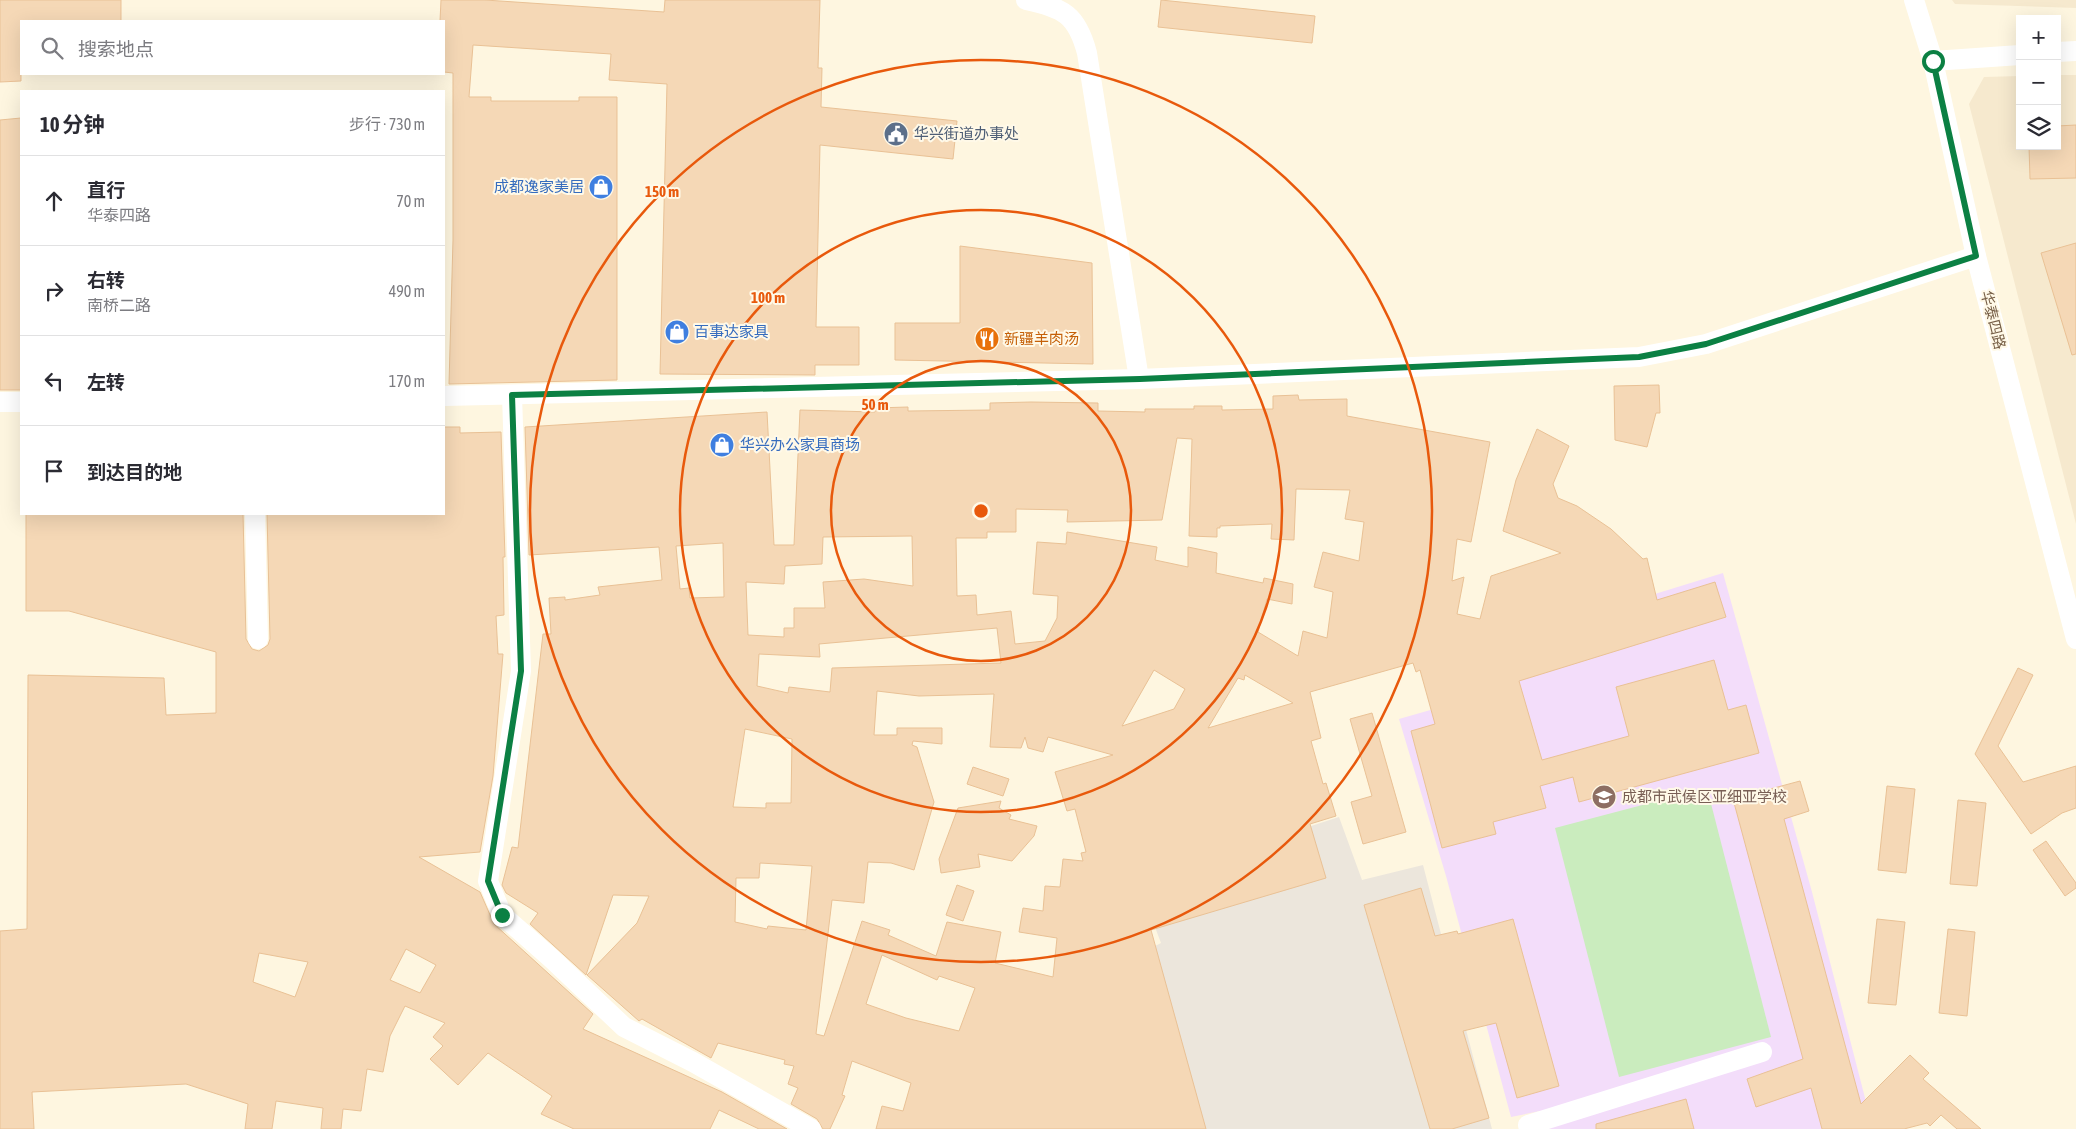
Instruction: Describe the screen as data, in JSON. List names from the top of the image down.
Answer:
{
  "streets": {
    "street": ["华泰四路"]
  },
  "places": {
    "public building": ["华兴街道办事处"],
    "shop": ["成都逸家美居", "百事达家具", "华兴办公家具商场"],
    "restaurant": ["新疆羊肉汤"],
    "school or university": ["成都市武侯区亚细亚学校"]
  },
  "page": {
    "map_buttons": ["+", "−"],
    "search": "搜索地点",
    "heading": ["10 分钟", "步行 · 730 m"],
    "list": [
      ["直行", "华泰四路", "70 m"],
      ["右转", "南桥二路", "490 m"],
      ["左转", "170 m"],
      "到达目的地"
    ]
  },
  "rings": ["150 m", "100 m", "50 m"]
}
